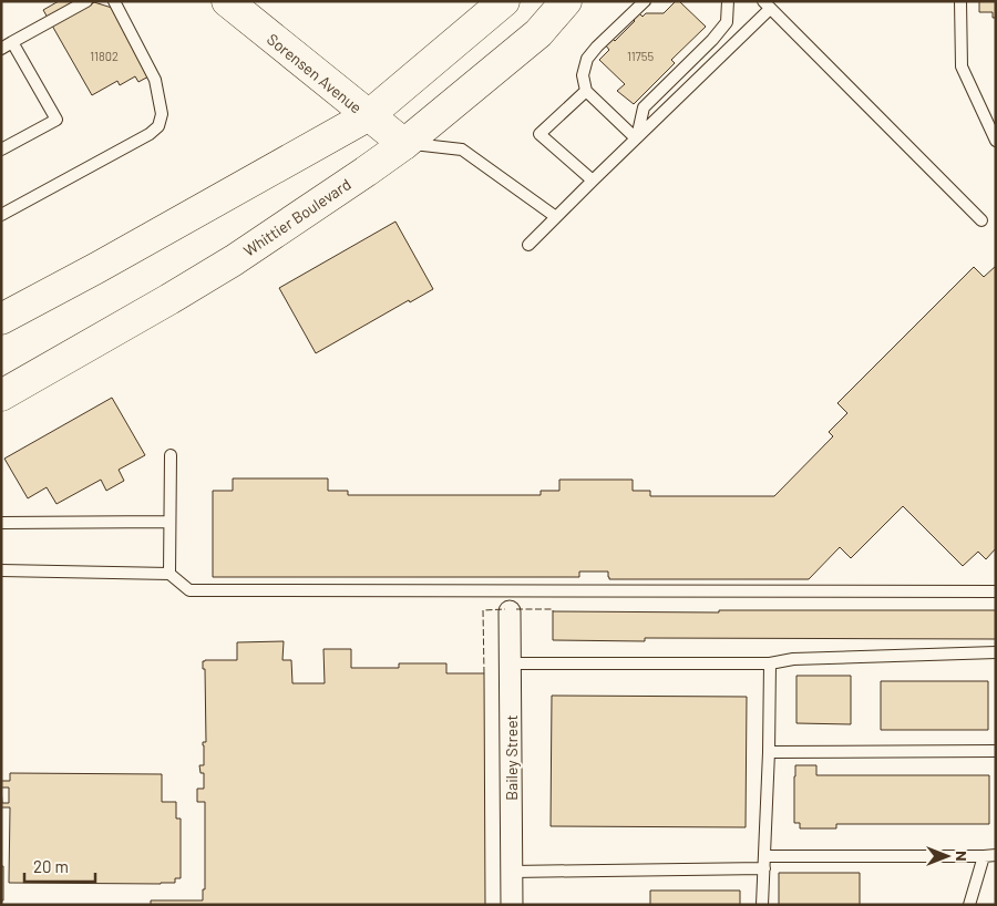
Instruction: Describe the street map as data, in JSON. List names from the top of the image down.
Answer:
{
  "streets": {
    "main road": ["Sorensen Avenue", "Whittier Boulevard"],
    "street": ["Bailey Street"]
  },
  "crossings": [
    ["Sorensen Avenue", "Whittier Boulevard"]
  ],
  "house_numbers": ["11802", "11755"],
  "scale_bar": "20 m",
  "north": "right"
}
